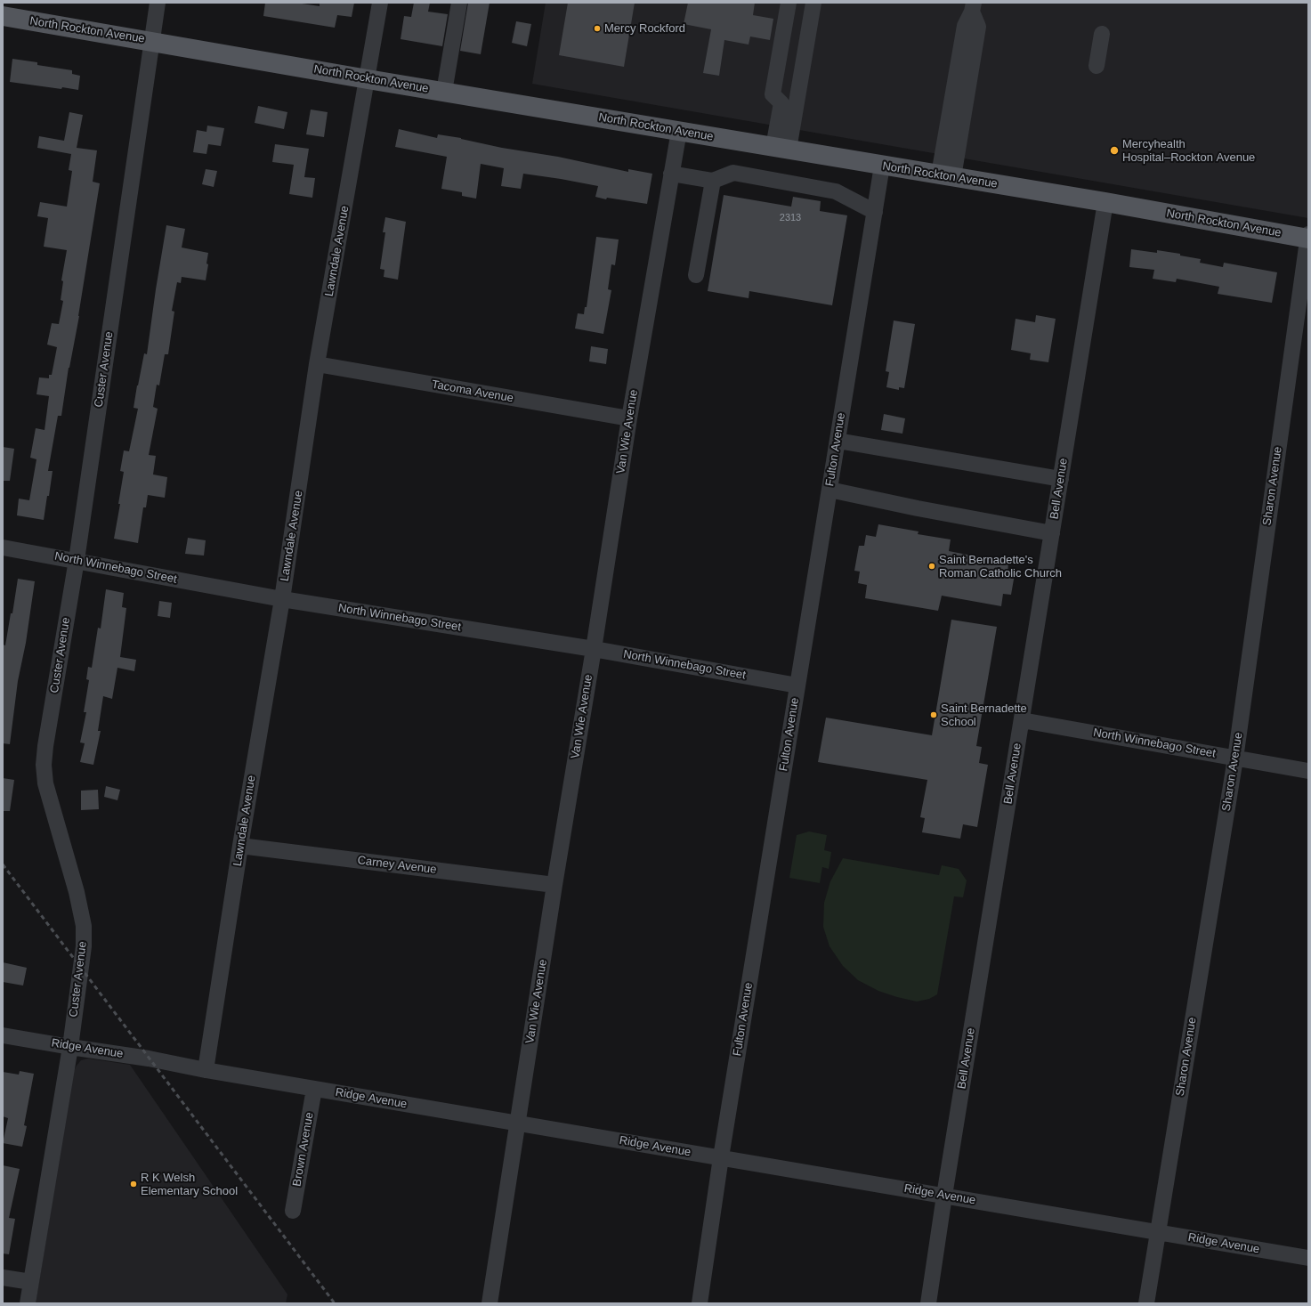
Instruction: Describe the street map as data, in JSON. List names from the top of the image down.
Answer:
{
  "streets": {
    "main road": ["North Rockton Avenue"],
    "street": [
      "Lawndale Avenue",
      "Custer Avenue",
      "Tacoma Avenue",
      "Van Wie Avenue",
      "Fulton Avenue",
      "Sharon Avenue",
      "Bell Avenue",
      "North Winnebago Street",
      "Carney Avenue",
      "Ridge Avenue",
      "Brown Avenue"
    ]
  },
  "crossings": [
    ["North Rockton Avenue", "Lawndale Avenue"],
    ["North Rockton Avenue", "Custer Avenue"],
    ["North Rockton Avenue", "Van Wie Avenue"],
    ["North Rockton Avenue", "Fulton Avenue"],
    ["North Rockton Avenue", "Sharon Avenue"],
    ["North Rockton Avenue", "Bell Avenue"],
    ["Lawndale Avenue", "Tacoma Avenue"],
    ["Lawndale Avenue", "North Winnebago Street"],
    ["Lawndale Avenue", "Carney Avenue"],
    ["Lawndale Avenue", "Ridge Avenue"],
    ["Custer Avenue", "North Winnebago Street"],
    ["Custer Avenue", "Ridge Avenue"],
    ["Tacoma Avenue", "Van Wie Avenue"],
    ["Van Wie Avenue", "North Winnebago Street"],
    ["Van Wie Avenue", "Carney Avenue"],
    ["Van Wie Avenue", "Ridge Avenue"],
    ["Fulton Avenue", "North Winnebago Street"],
    ["Fulton Avenue", "Ridge Avenue"],
    ["Sharon Avenue", "North Winnebago Street"],
    ["Sharon Avenue", "Ridge Avenue"],
    ["Bell Avenue", "North Winnebago Street"],
    ["Bell Avenue", "Ridge Avenue"],
    ["Ridge Avenue", "Brown Avenue"]
  ],
  "places": [
    "Mercy Rockford",
    "Mercyhealth Hospital–Rockton Avenue",
    "Saint Bernadette's Roman Catholic Church",
    "Saint Bernadette School",
    "R K Welsh Elementary School"
  ],
  "house_numbers": ["2313"]
}
